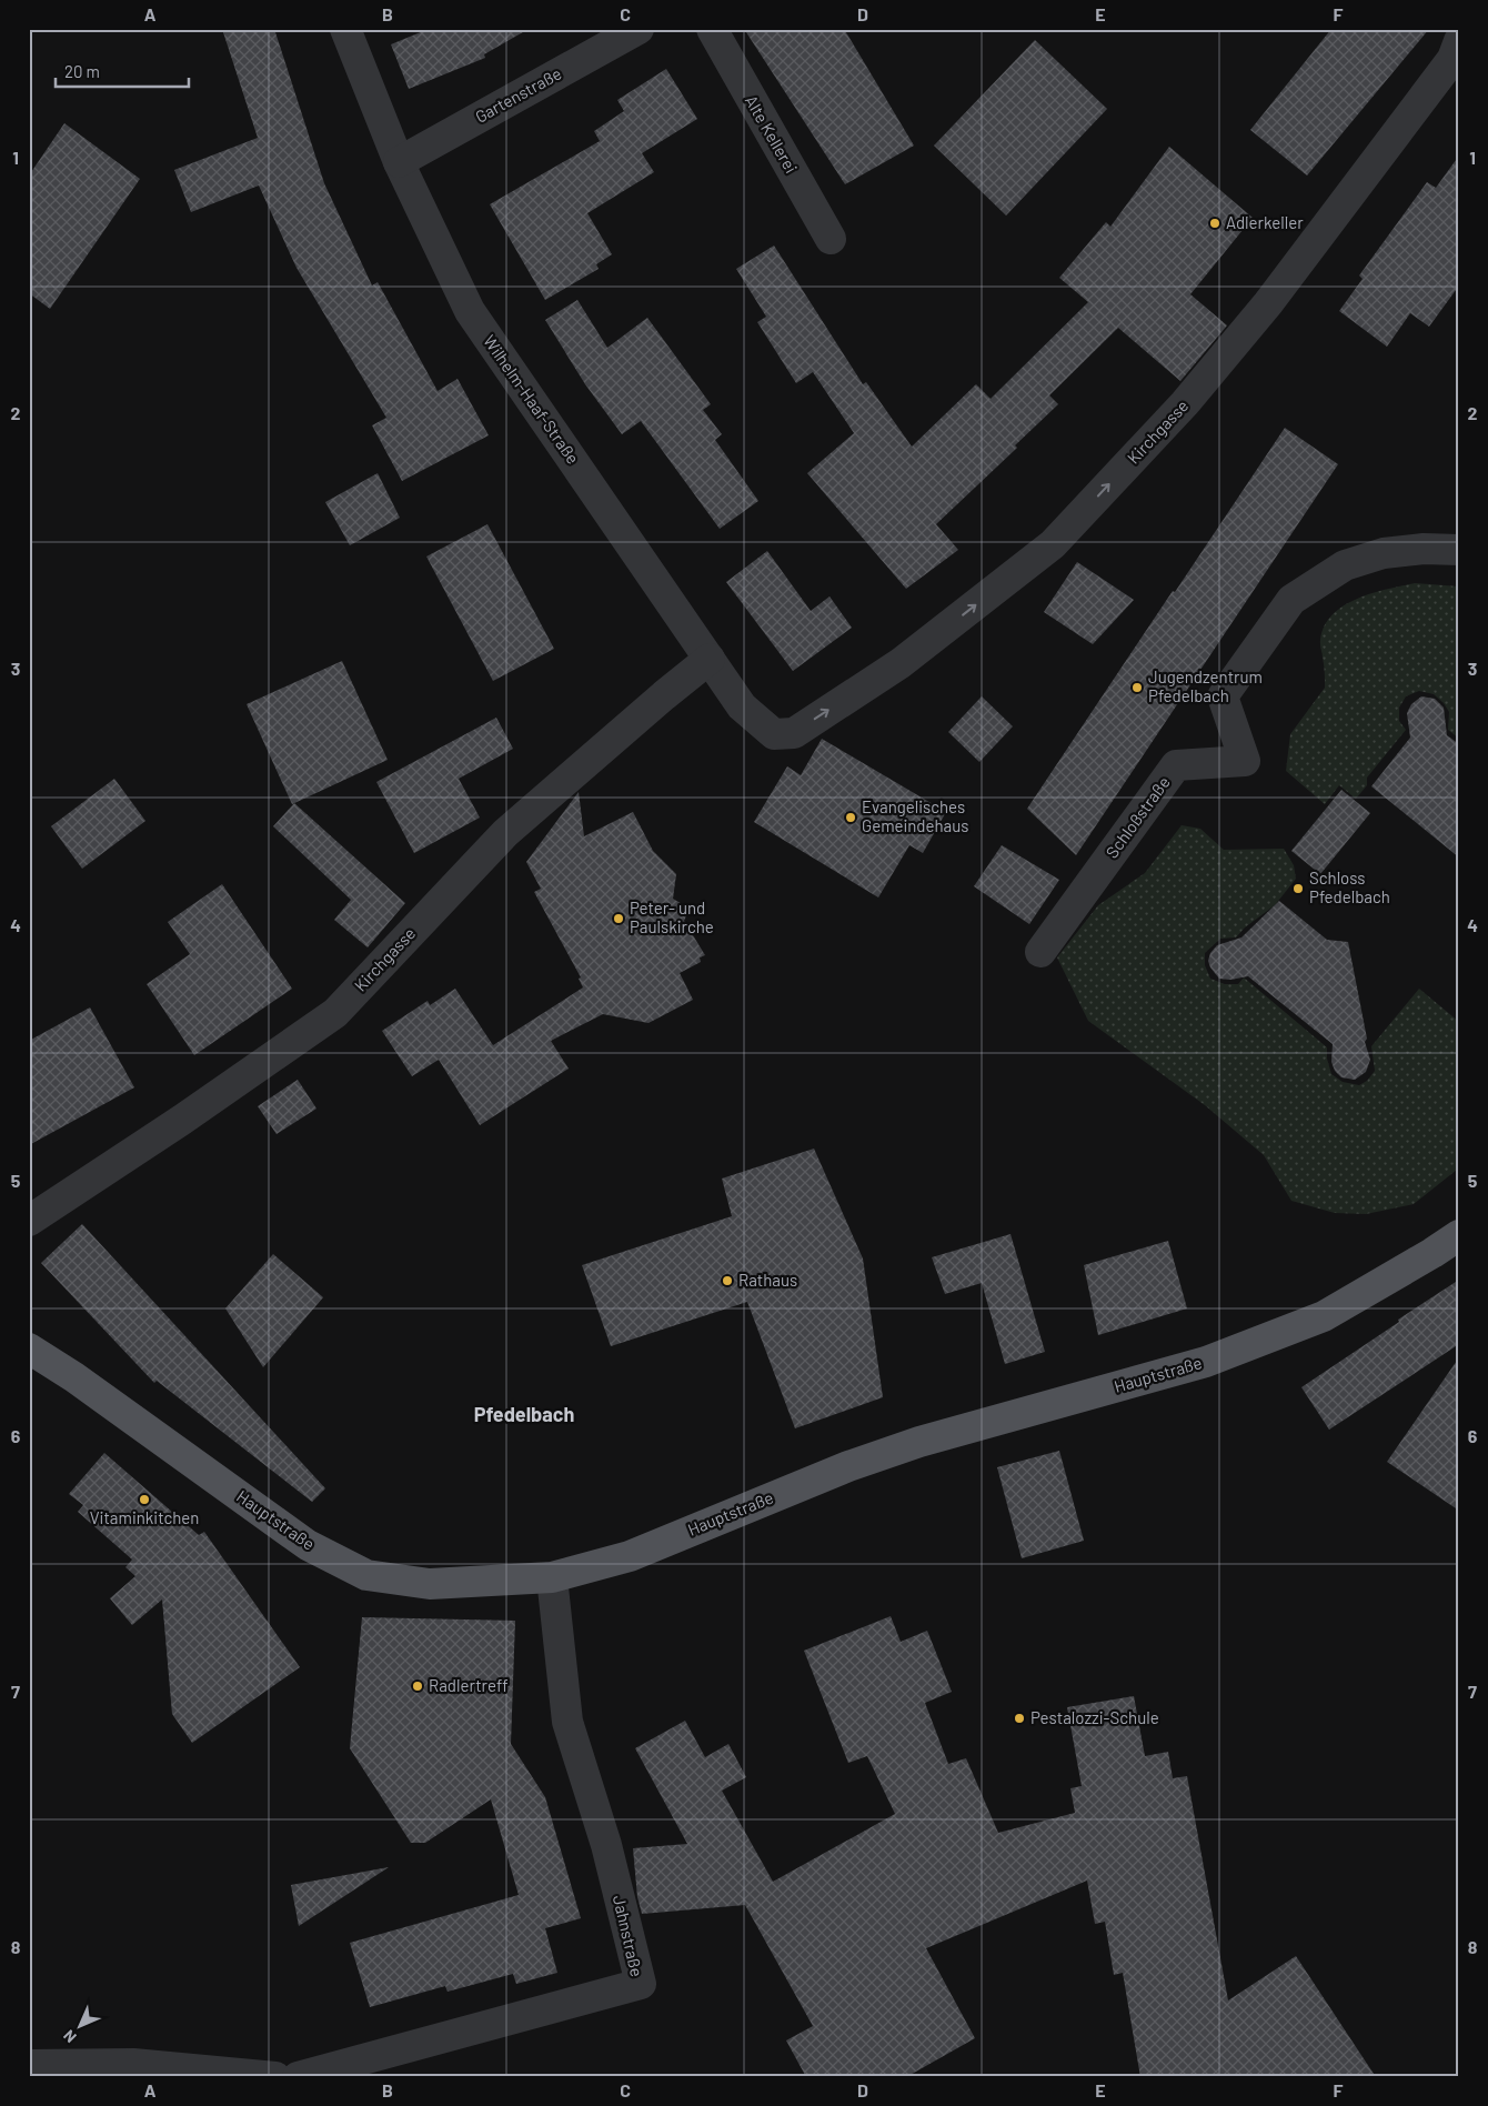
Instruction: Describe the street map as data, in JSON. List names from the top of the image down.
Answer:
{
  "streets": {
    "main road": ["Hauptstraße"],
    "street": [
      "Gartenstraße",
      "Alte Kellerei",
      "Wilhelm-Haaf-Straße",
      "Kirchgasse",
      "Schloßstraße",
      "Jahnstraße"
    ]
  },
  "crossings": [
    ["Gartenstraße", "Wilhelm-Haaf-Straße"],
    ["Wilhelm-Haaf-Straße", "Kirchgasse"],
    ["Hauptstraße", "Jahnstraße"]
  ],
  "one_way": ["Kirchgasse"],
  "districts": ["Pfedelbach"],
  "places": [
    "Adlerkeller",
    "Jugendzentrum Pfedelbach",
    "Evangelisches Gemeindehaus",
    "Schloss Pfedelbach",
    "Peter- und Paulskirche",
    "Rathaus",
    "Vitaminkitchen",
    "Radlertreff",
    "Pestalozzi-Schule"
  ],
  "scale_bar": "20 m",
  "north": "bottom left",
  "grid": {
    "columns": [
      "A",
      "B",
      "C",
      "D",
      "E",
      "F"
    ],
    "rows": [
      "1",
      "2",
      "3",
      "4",
      "5",
      "6",
      "7",
      "8"
    ]
  }
}
